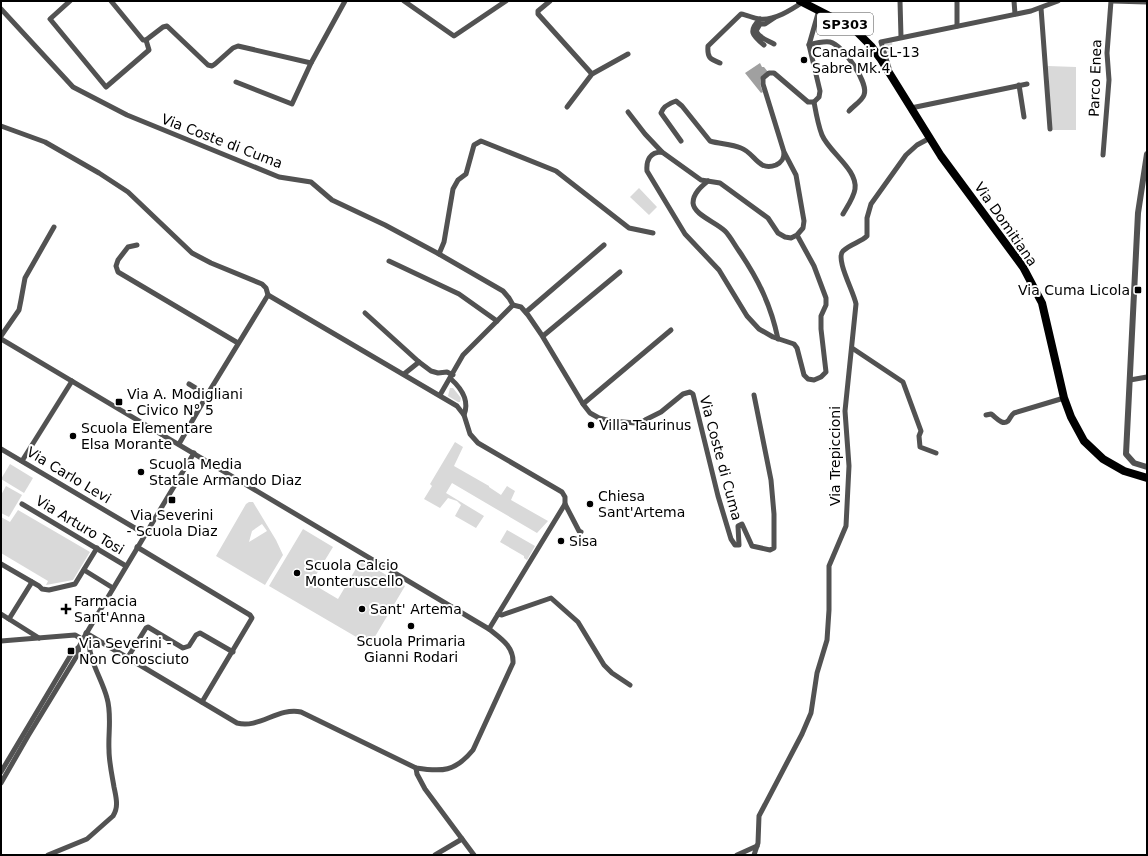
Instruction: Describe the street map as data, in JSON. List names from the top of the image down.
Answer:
{
  "streets": {
    "main road": ["SP303", "Via Domitiana"],
    "street": [
      "Parco Enea",
      "Via Coste di Cuma",
      "Via Trepiccioni",
      "Via Carlo Levi",
      "Via Arturo Tosi"
    ]
  },
  "crossings": [
    ["SP303", "Via Domitiana"],
    ["Via Domitiana", "Via Trepiccioni"]
  ],
  "places": {
    "other": [
      "Canadair CL-13 Sabre Mk.4",
      "Villa Taurinus",
      "Scuola Elementare Elsa Morante",
      "Scuola Media Statale Armando Diaz",
      "Chiesa Sant'Artema",
      "Sisa",
      "Scuola Calcio Monteruscello",
      "Sant' Artema",
      "Scuola Primaria Gianni Rodari"
    ],
    "transit": [
      "Via Cuma Licola",
      "Via A. Modigliani - Civico N° 5",
      "Via Severini - Scuola Diaz",
      "Via Severini - Non Conosciuto"
    ],
    "health": ["Farmacia Sant'Anna"]
  }
}
